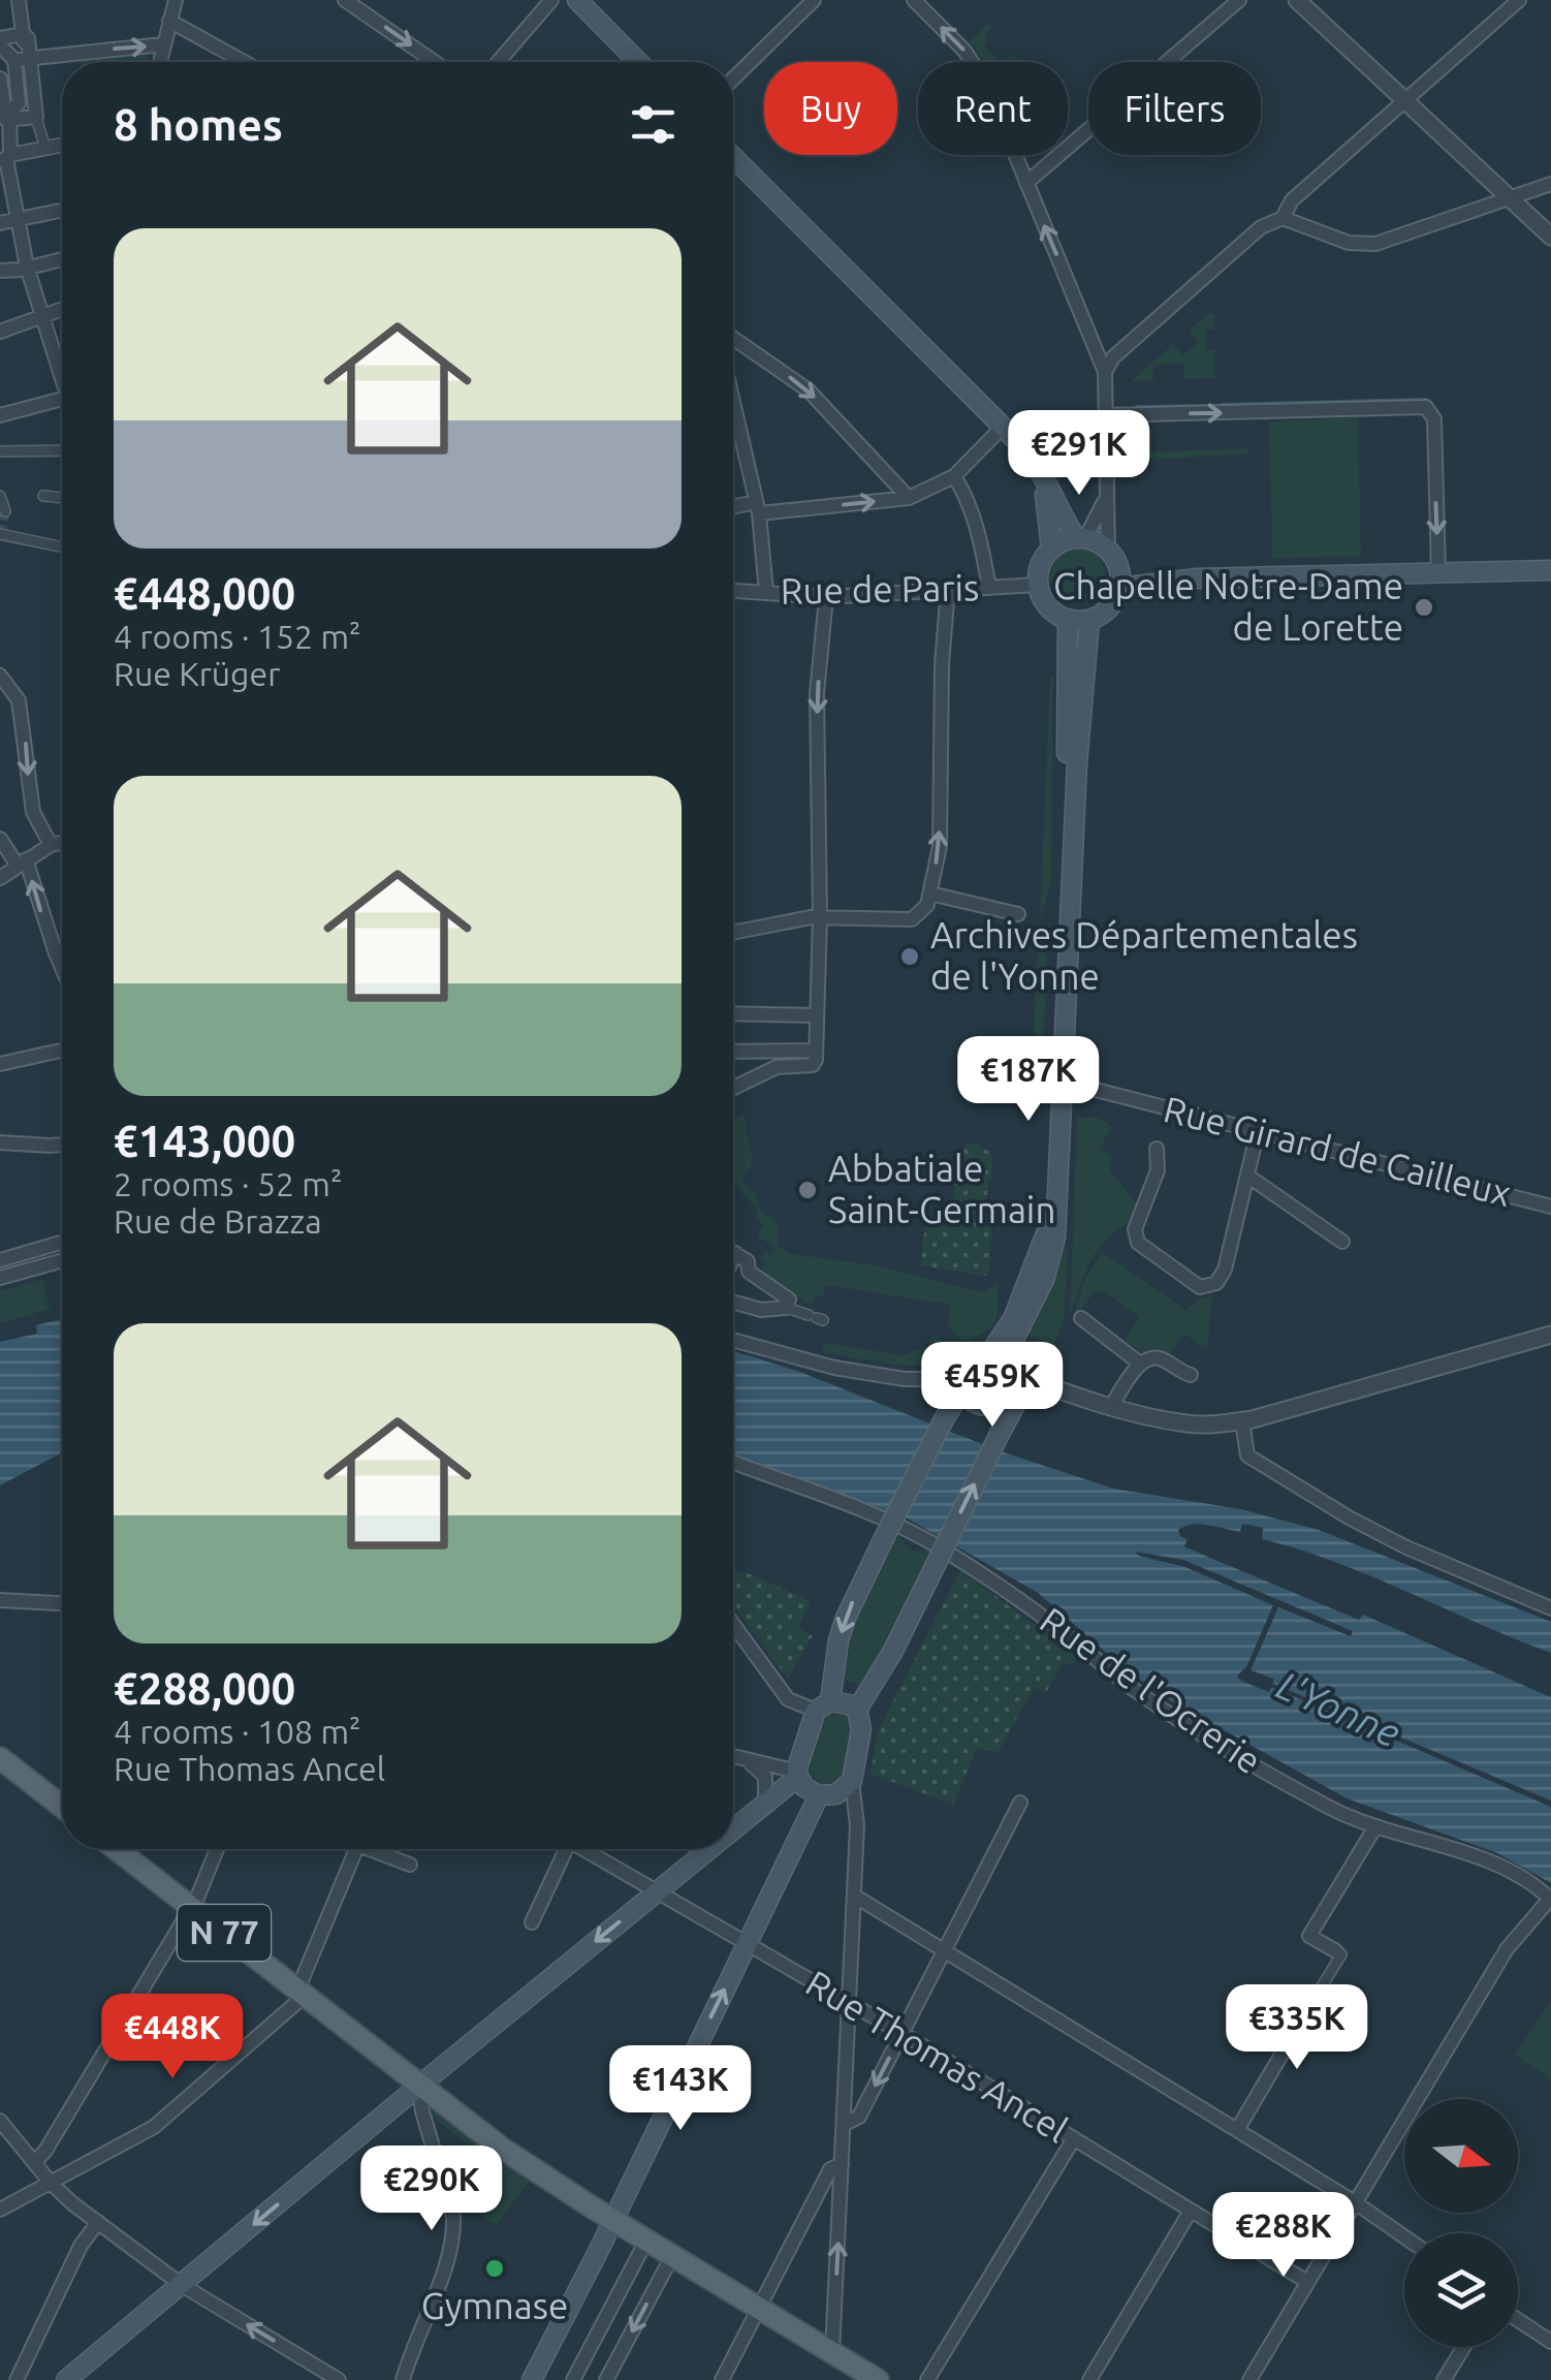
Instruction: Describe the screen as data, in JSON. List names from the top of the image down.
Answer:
{
  "streets": {
    "main road": ["N 77"],
    "street": [
      "Rue de Paris",
      "Rue Girard de Cailleux",
      "Rue de l'Ocrerie",
      "Rue Thomas Ancel"
    ]
  },
  "water": ["L'Yonne"],
  "places": [
    "Chapelle Notre-Dame de Lorette",
    "Archives Départementales de l'Yonne",
    "Abbatiale Saint-Germain",
    "Gymnase"
  ],
  "north": "right",
  "page": {
    "chip": ["Buy", "Rent", "Filters"],
    "heading": "8 homes",
    "list": [
      {
        "name": "€448,000",
        "note": "4 rooms · 152 m² · Rue Krüger"
      },
      {
        "name": "€143,000",
        "note": "2 rooms · 52 m² · Rue de Brazza"
      },
      {
        "name": "€288,000",
        "note": "4 rooms · 108 m² · Rue Thomas Ancel"
      }
    ],
    "price": [
      "€291K",
      "€187K",
      "€459K",
      "€335K",
      "€448K",
      "€143K",
      "€290K",
      "€288K"
    ]
  }
}
